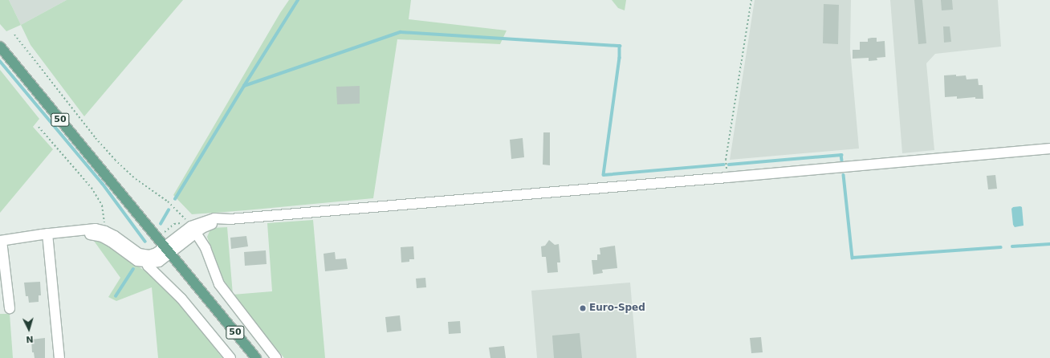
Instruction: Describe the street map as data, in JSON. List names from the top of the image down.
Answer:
{
  "streets": {
    "main road": ["50"]
  },
  "places": ["Euro-Sped"],
  "north": "bottom"
}
